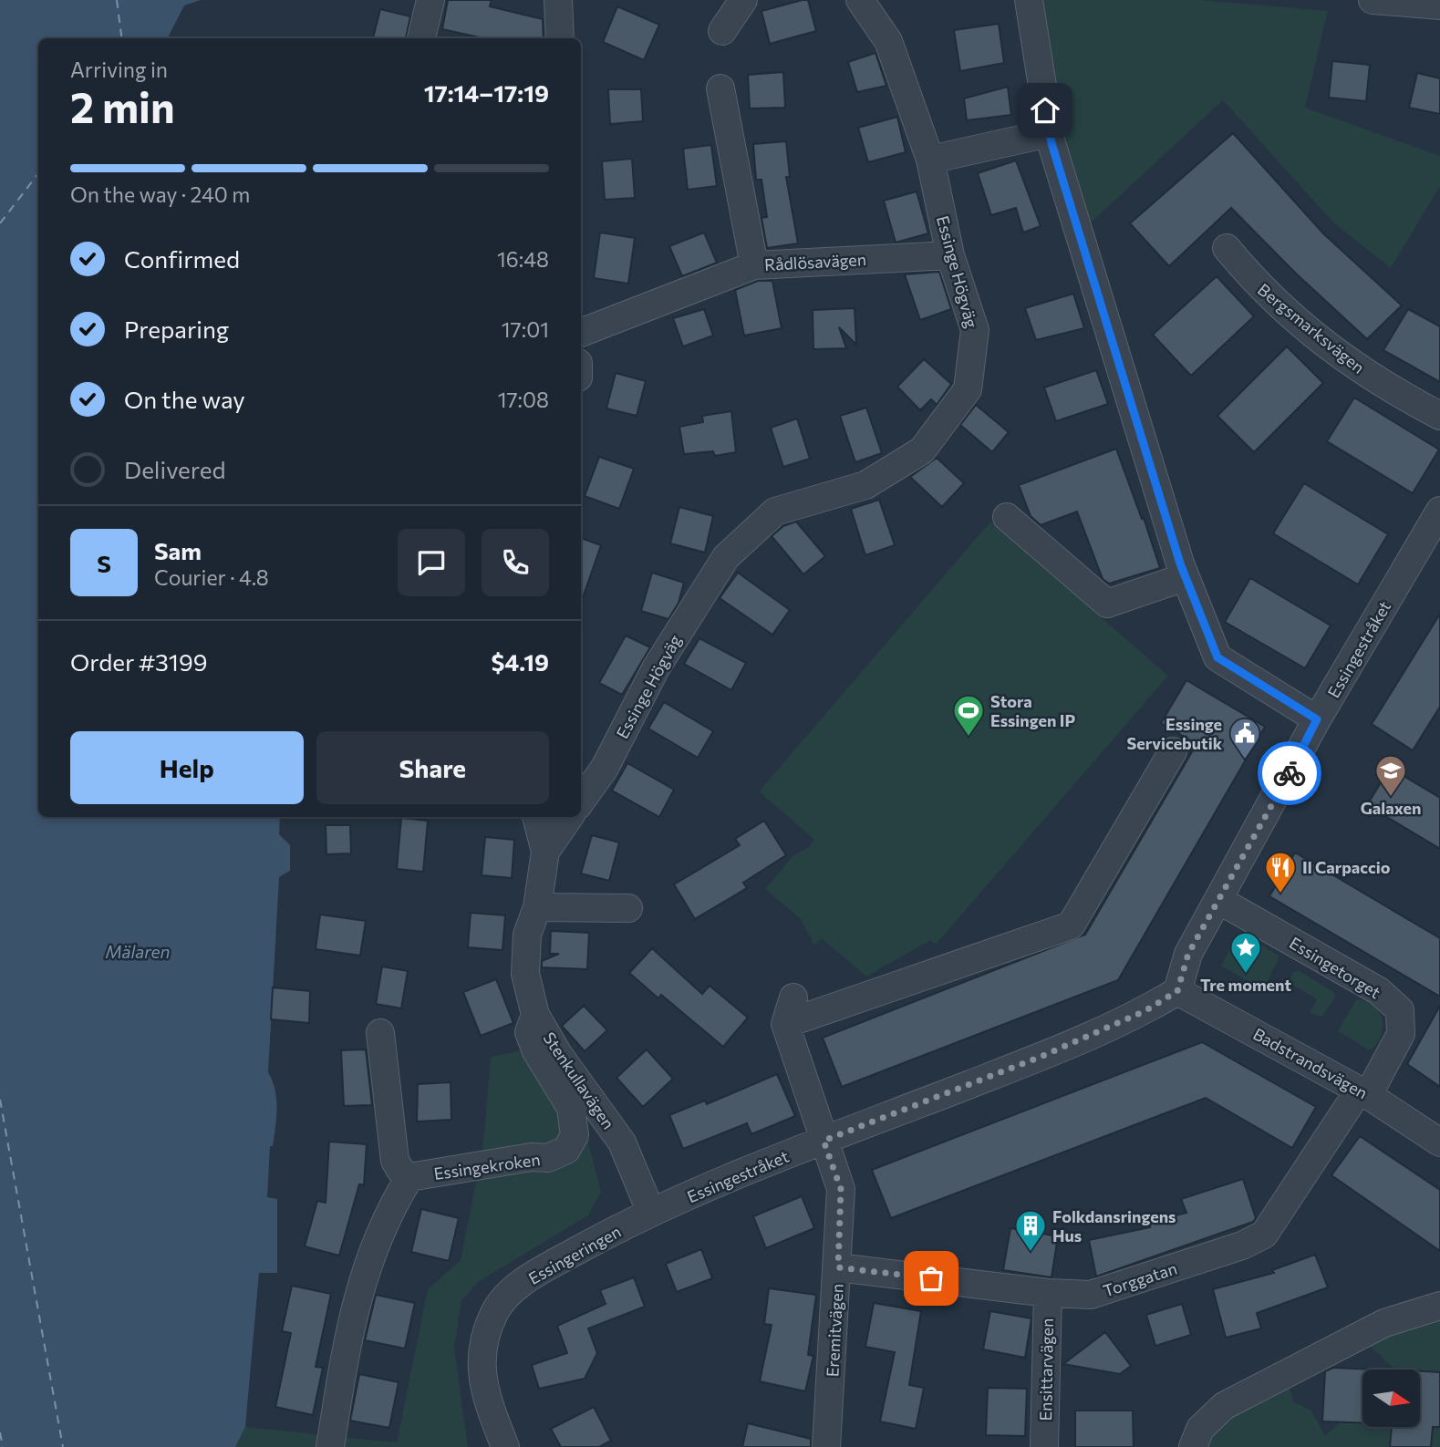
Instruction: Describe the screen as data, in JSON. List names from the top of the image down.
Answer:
{
  "streets": {
    "street": [
      "Rådlösavägen",
      "Essinge Högväg",
      "Bergsmarksvägen",
      "Essingestråket",
      "Essingetorget",
      "Badstrandsvägen",
      "Stenkullavägen",
      "Essingekroken",
      "Essingeringen",
      "Torggatan",
      "Eremitvägen",
      "Ensittarvägen"
    ]
  },
  "crossings": [
    ["Rådlösavägen", "Essinge Högväg"],
    ["Essingestråket", "Essingetorget"],
    ["Essingestråket", "Badstrandsvägen"],
    ["Essingestråket", "Stenkullavägen"],
    ["Essingestråket", "Essingeringen"],
    ["Essingestråket", "Eremitvägen"],
    ["Essingetorget", "Badstrandsvägen"],
    ["Essingetorget", "Torggatan"],
    ["Badstrandsvägen", "Torggatan"],
    ["Stenkullavägen", "Essingekroken"],
    ["Stenkullavägen", "Essingeringen"],
    ["Torggatan", "Eremitvägen"],
    ["Torggatan", "Ensittarvägen"]
  ],
  "water": ["Mälaren"],
  "places": {
    "sports": ["Stora Essingen IP"],
    "public building": ["Essinge Servicebutik"],
    "school or university": ["Galaxen"],
    "restaurant": ["Il Carpaccio"],
    "place": ["Tre moment"],
    "building": ["Folkdansringens Hus"]
  },
  "north": "right",
  "page": {
    "heading": ["2 min", "Arriving in", "17:14–17:19"],
    "panel": [
      "Sam",
      "Courier · 4.8",
      "Order #3199",
      "$4.19"
    ],
    "bar": "On the way · 240 m",
    "list": [
      ["Confirmed", "16:48"],
      ["Preparing", "17:01"],
      ["On the way", "17:08"],
      "Delivered"
    ],
    "round": "S",
    "buttons": ["Help", "Share"]
  }
}
